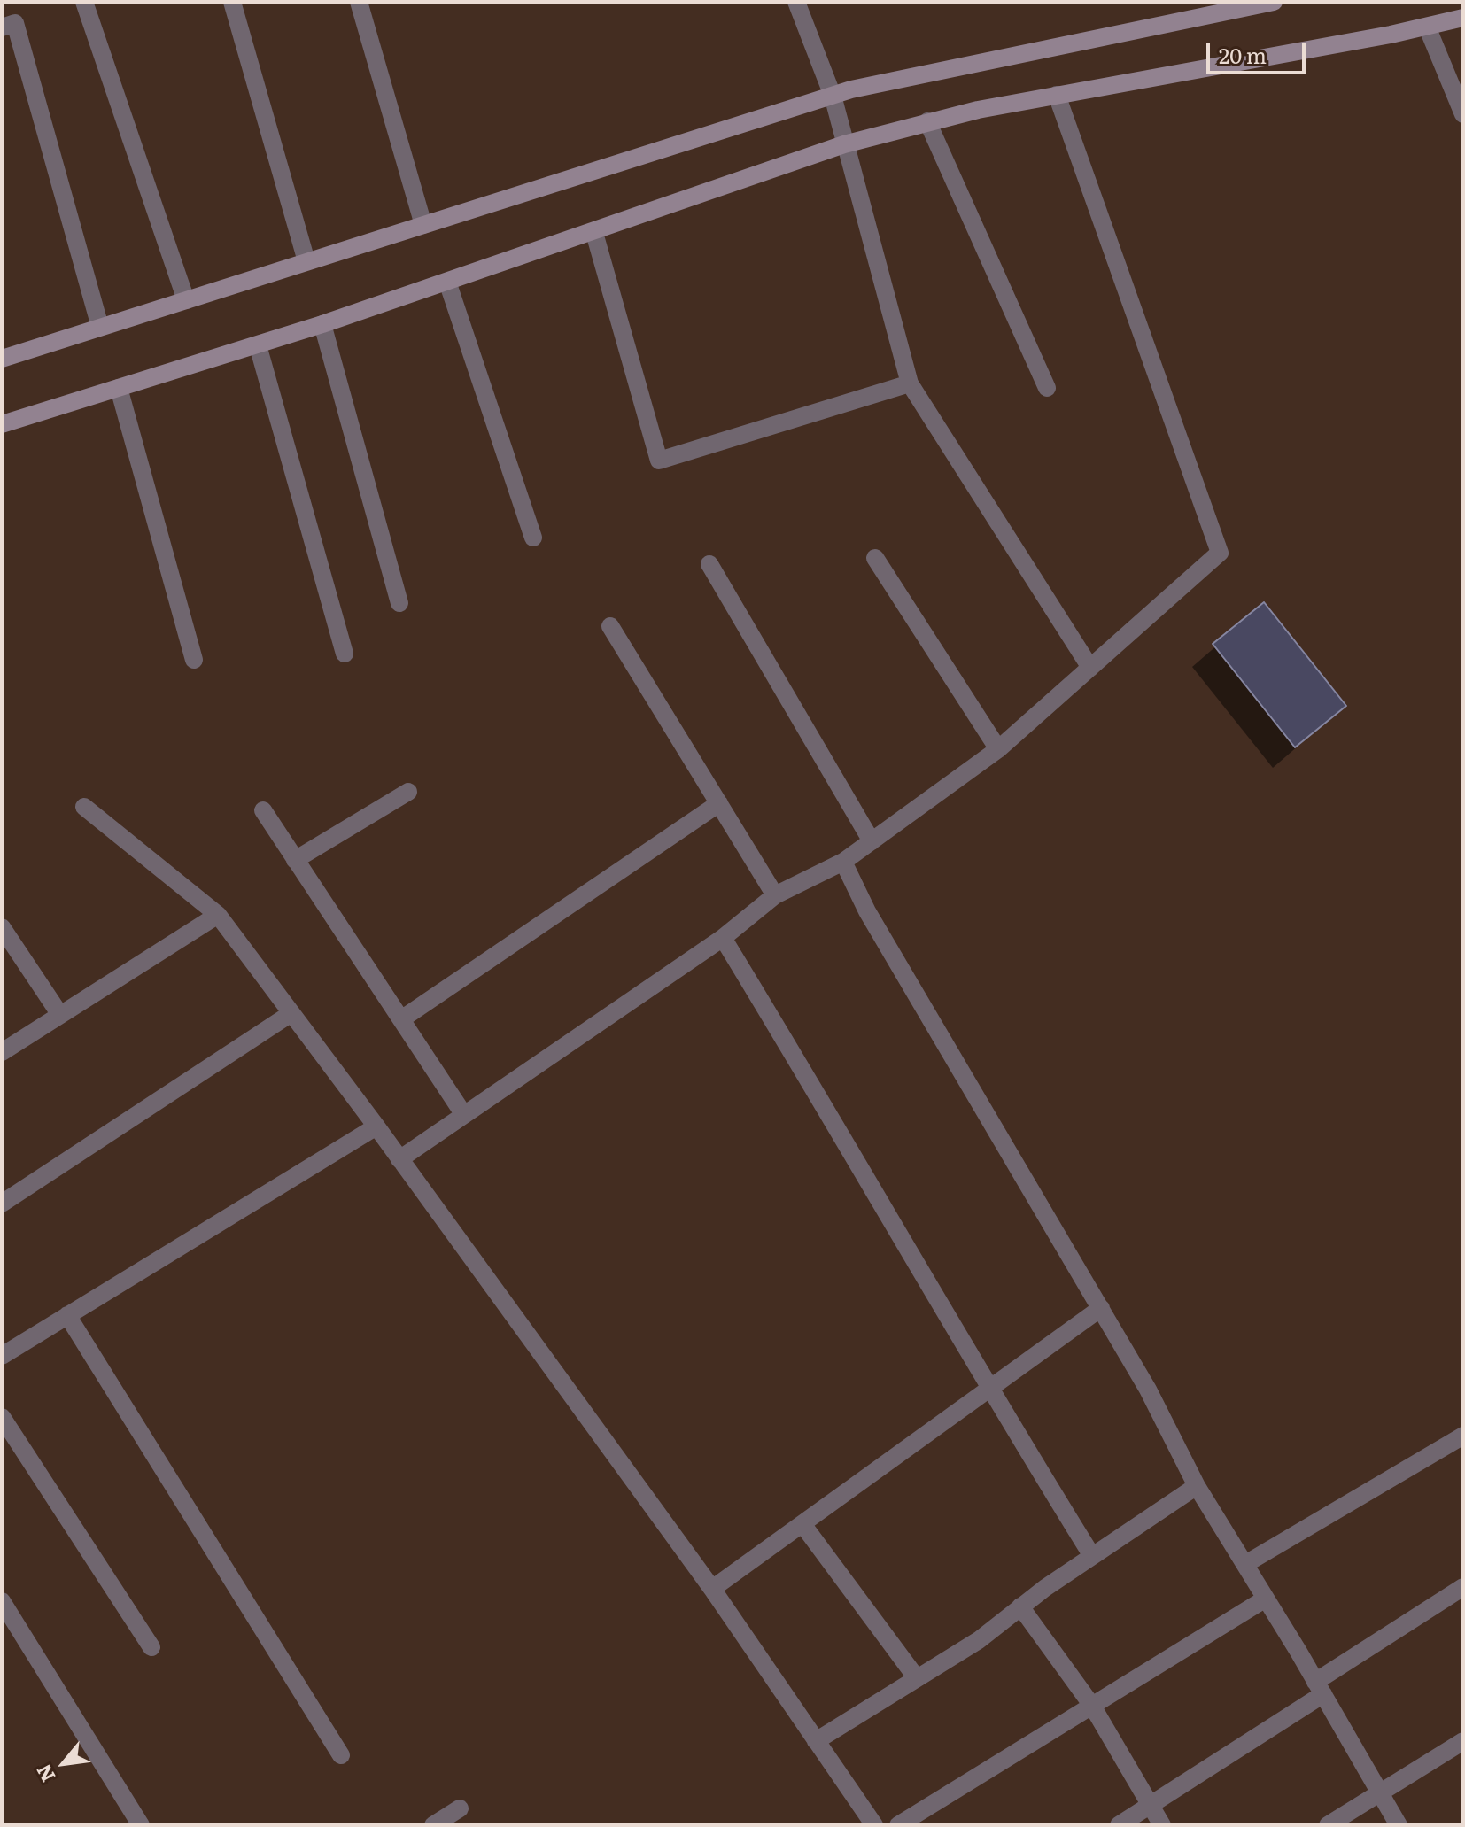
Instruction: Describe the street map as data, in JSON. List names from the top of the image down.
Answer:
{
  "scale_bar": "20 m",
  "north": "bottom left"
}
